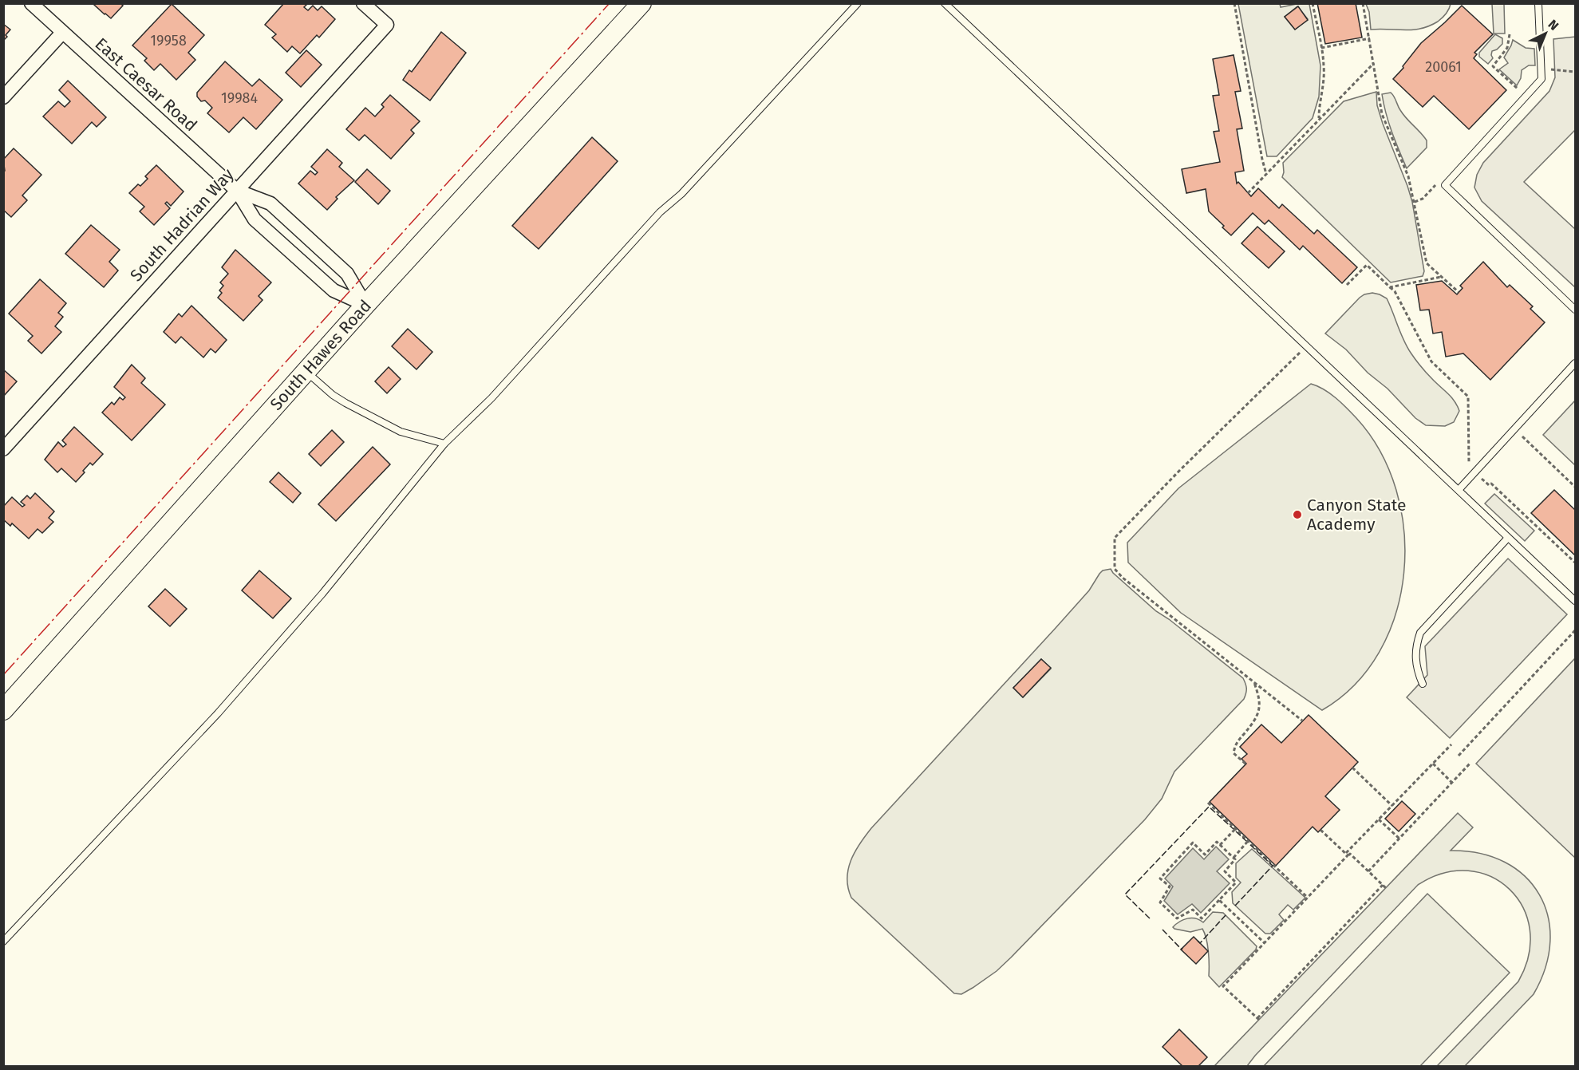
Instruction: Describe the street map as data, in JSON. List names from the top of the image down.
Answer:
{
  "streets": {
    "main road": ["South Hawes Road"],
    "street": ["East Caesar Road", "South Hadrian Way"]
  },
  "crossings": [
    ["East Caesar Road", "South Hadrian Way"],
    ["East Caesar Road", "South Hawes Road"]
  ],
  "places": ["Canyon State Academy"],
  "house_numbers": ["19958", "20061", "19984"],
  "north": "top right"
}
